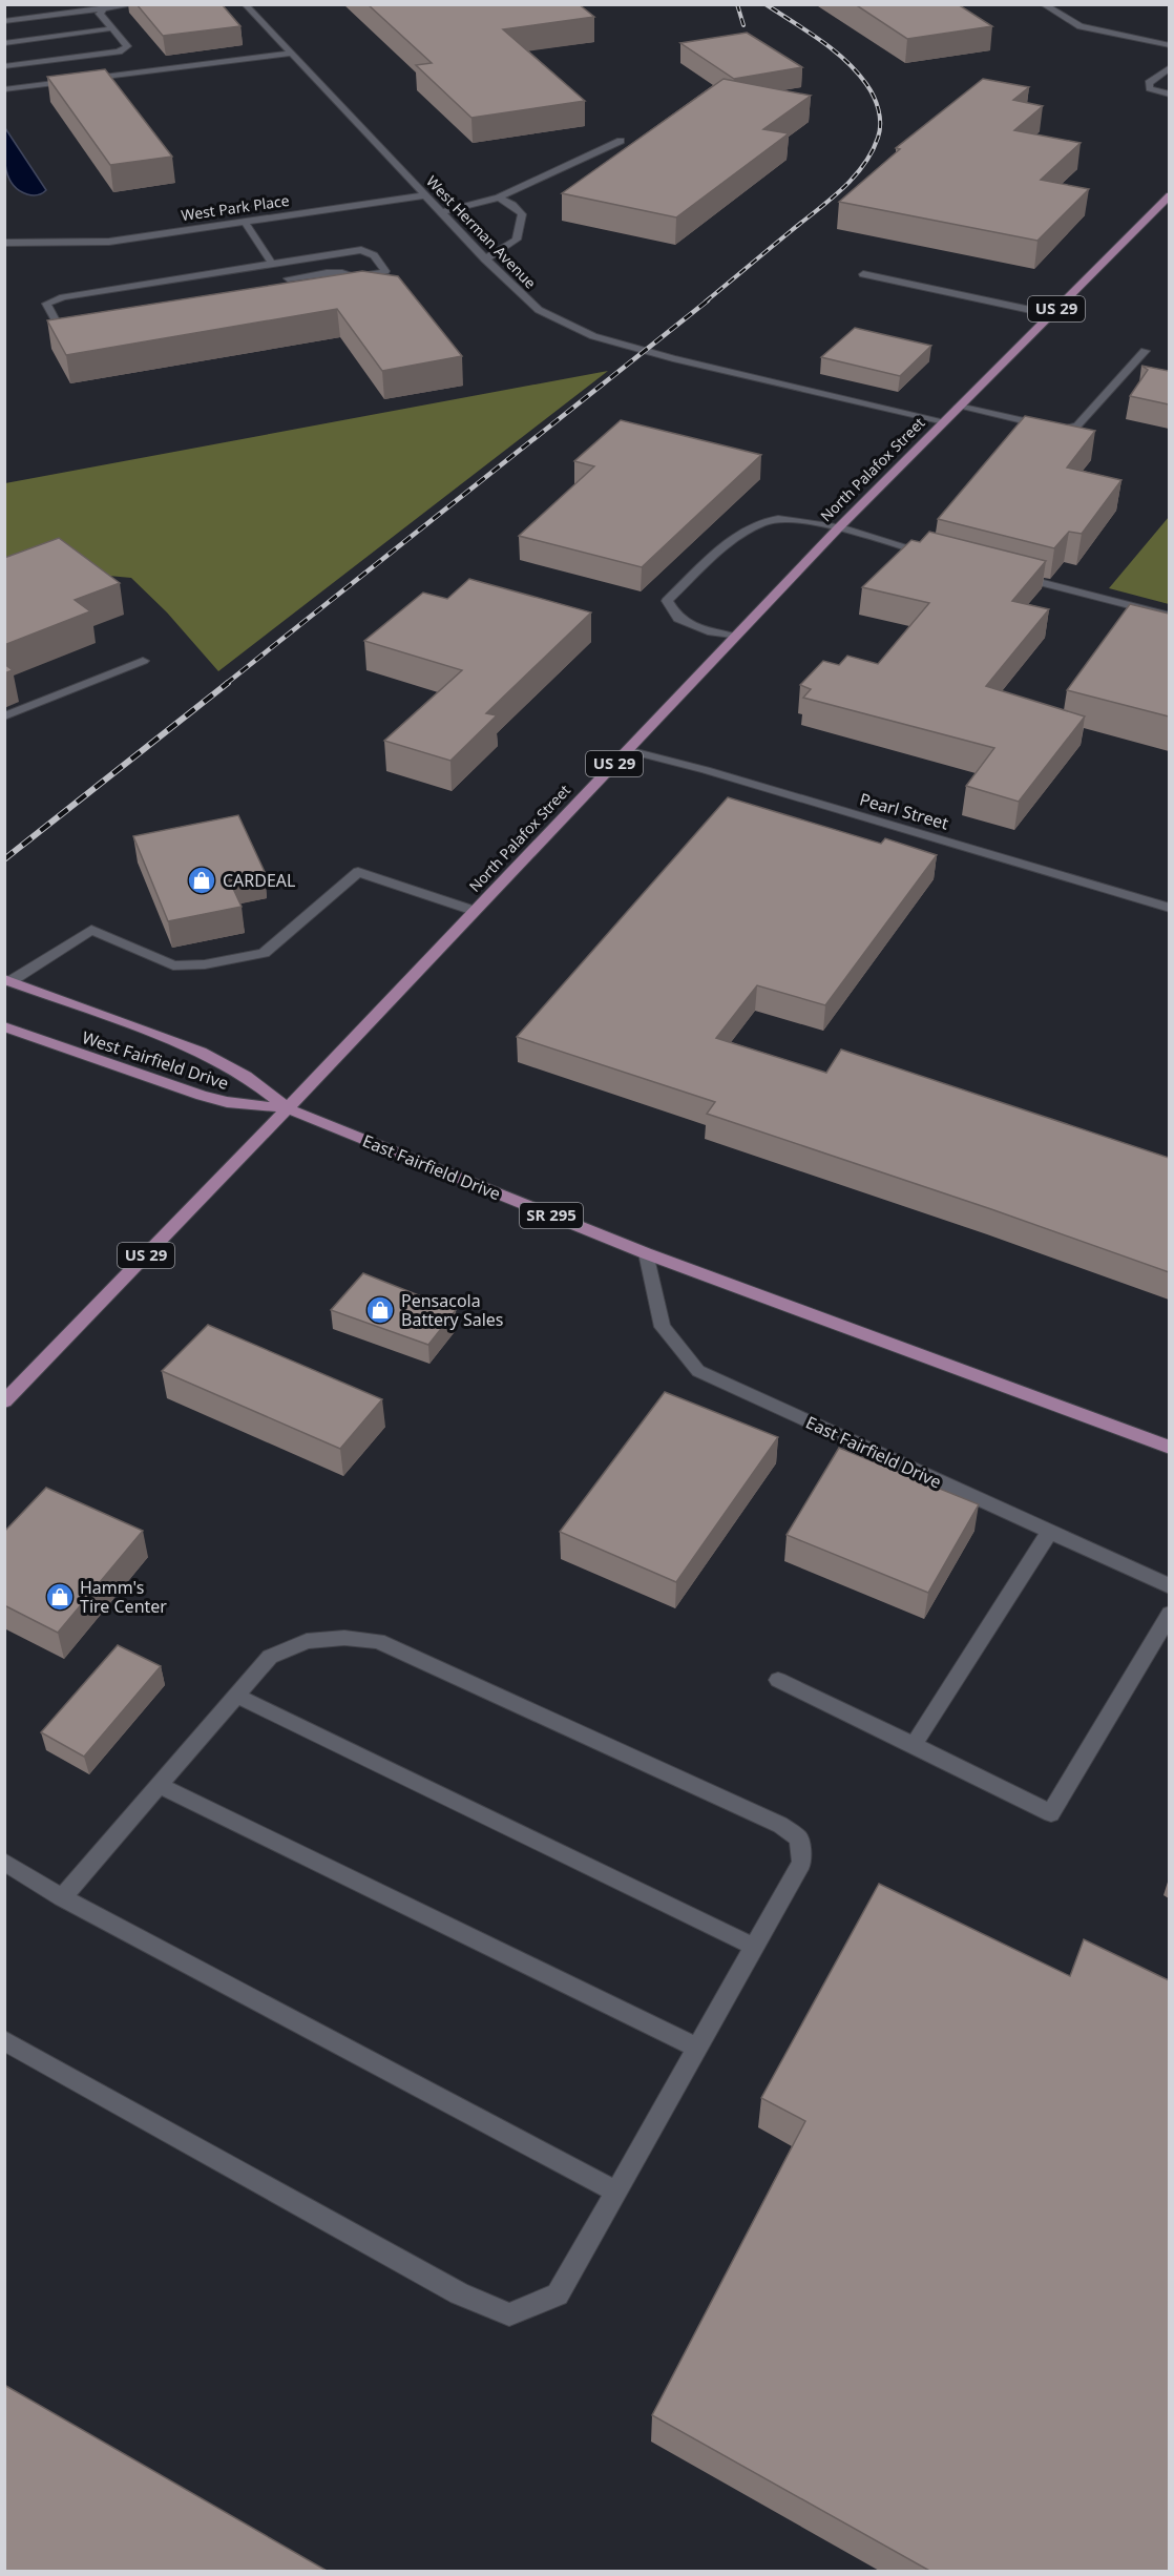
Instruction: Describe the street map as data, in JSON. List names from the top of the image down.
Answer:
{
  "streets": {
    "main road": [
      "US 29",
      "North Palafox Street",
      "West Fairfield Drive",
      "East Fairfield Drive",
      "SR 295"
    ],
    "street": ["West Park Place", "West Herman Avenue", "Pearl Street"]
  },
  "crossings": [
    ["West Park Place", "West Herman Avenue"],
    ["West Herman Avenue", "North Palafox Street"],
    ["North Palafox Street", "Pearl Street"],
    ["North Palafox Street", "West Fairfield Drive"],
    ["North Palafox Street", "East Fairfield Drive"],
    ["West Fairfield Drive", "East Fairfield Drive"]
  ],
  "places": {
    "shop": ["CARDEAL", "Pensacola Battery Sales", "Hamm's Tire Center"]
  }
}
